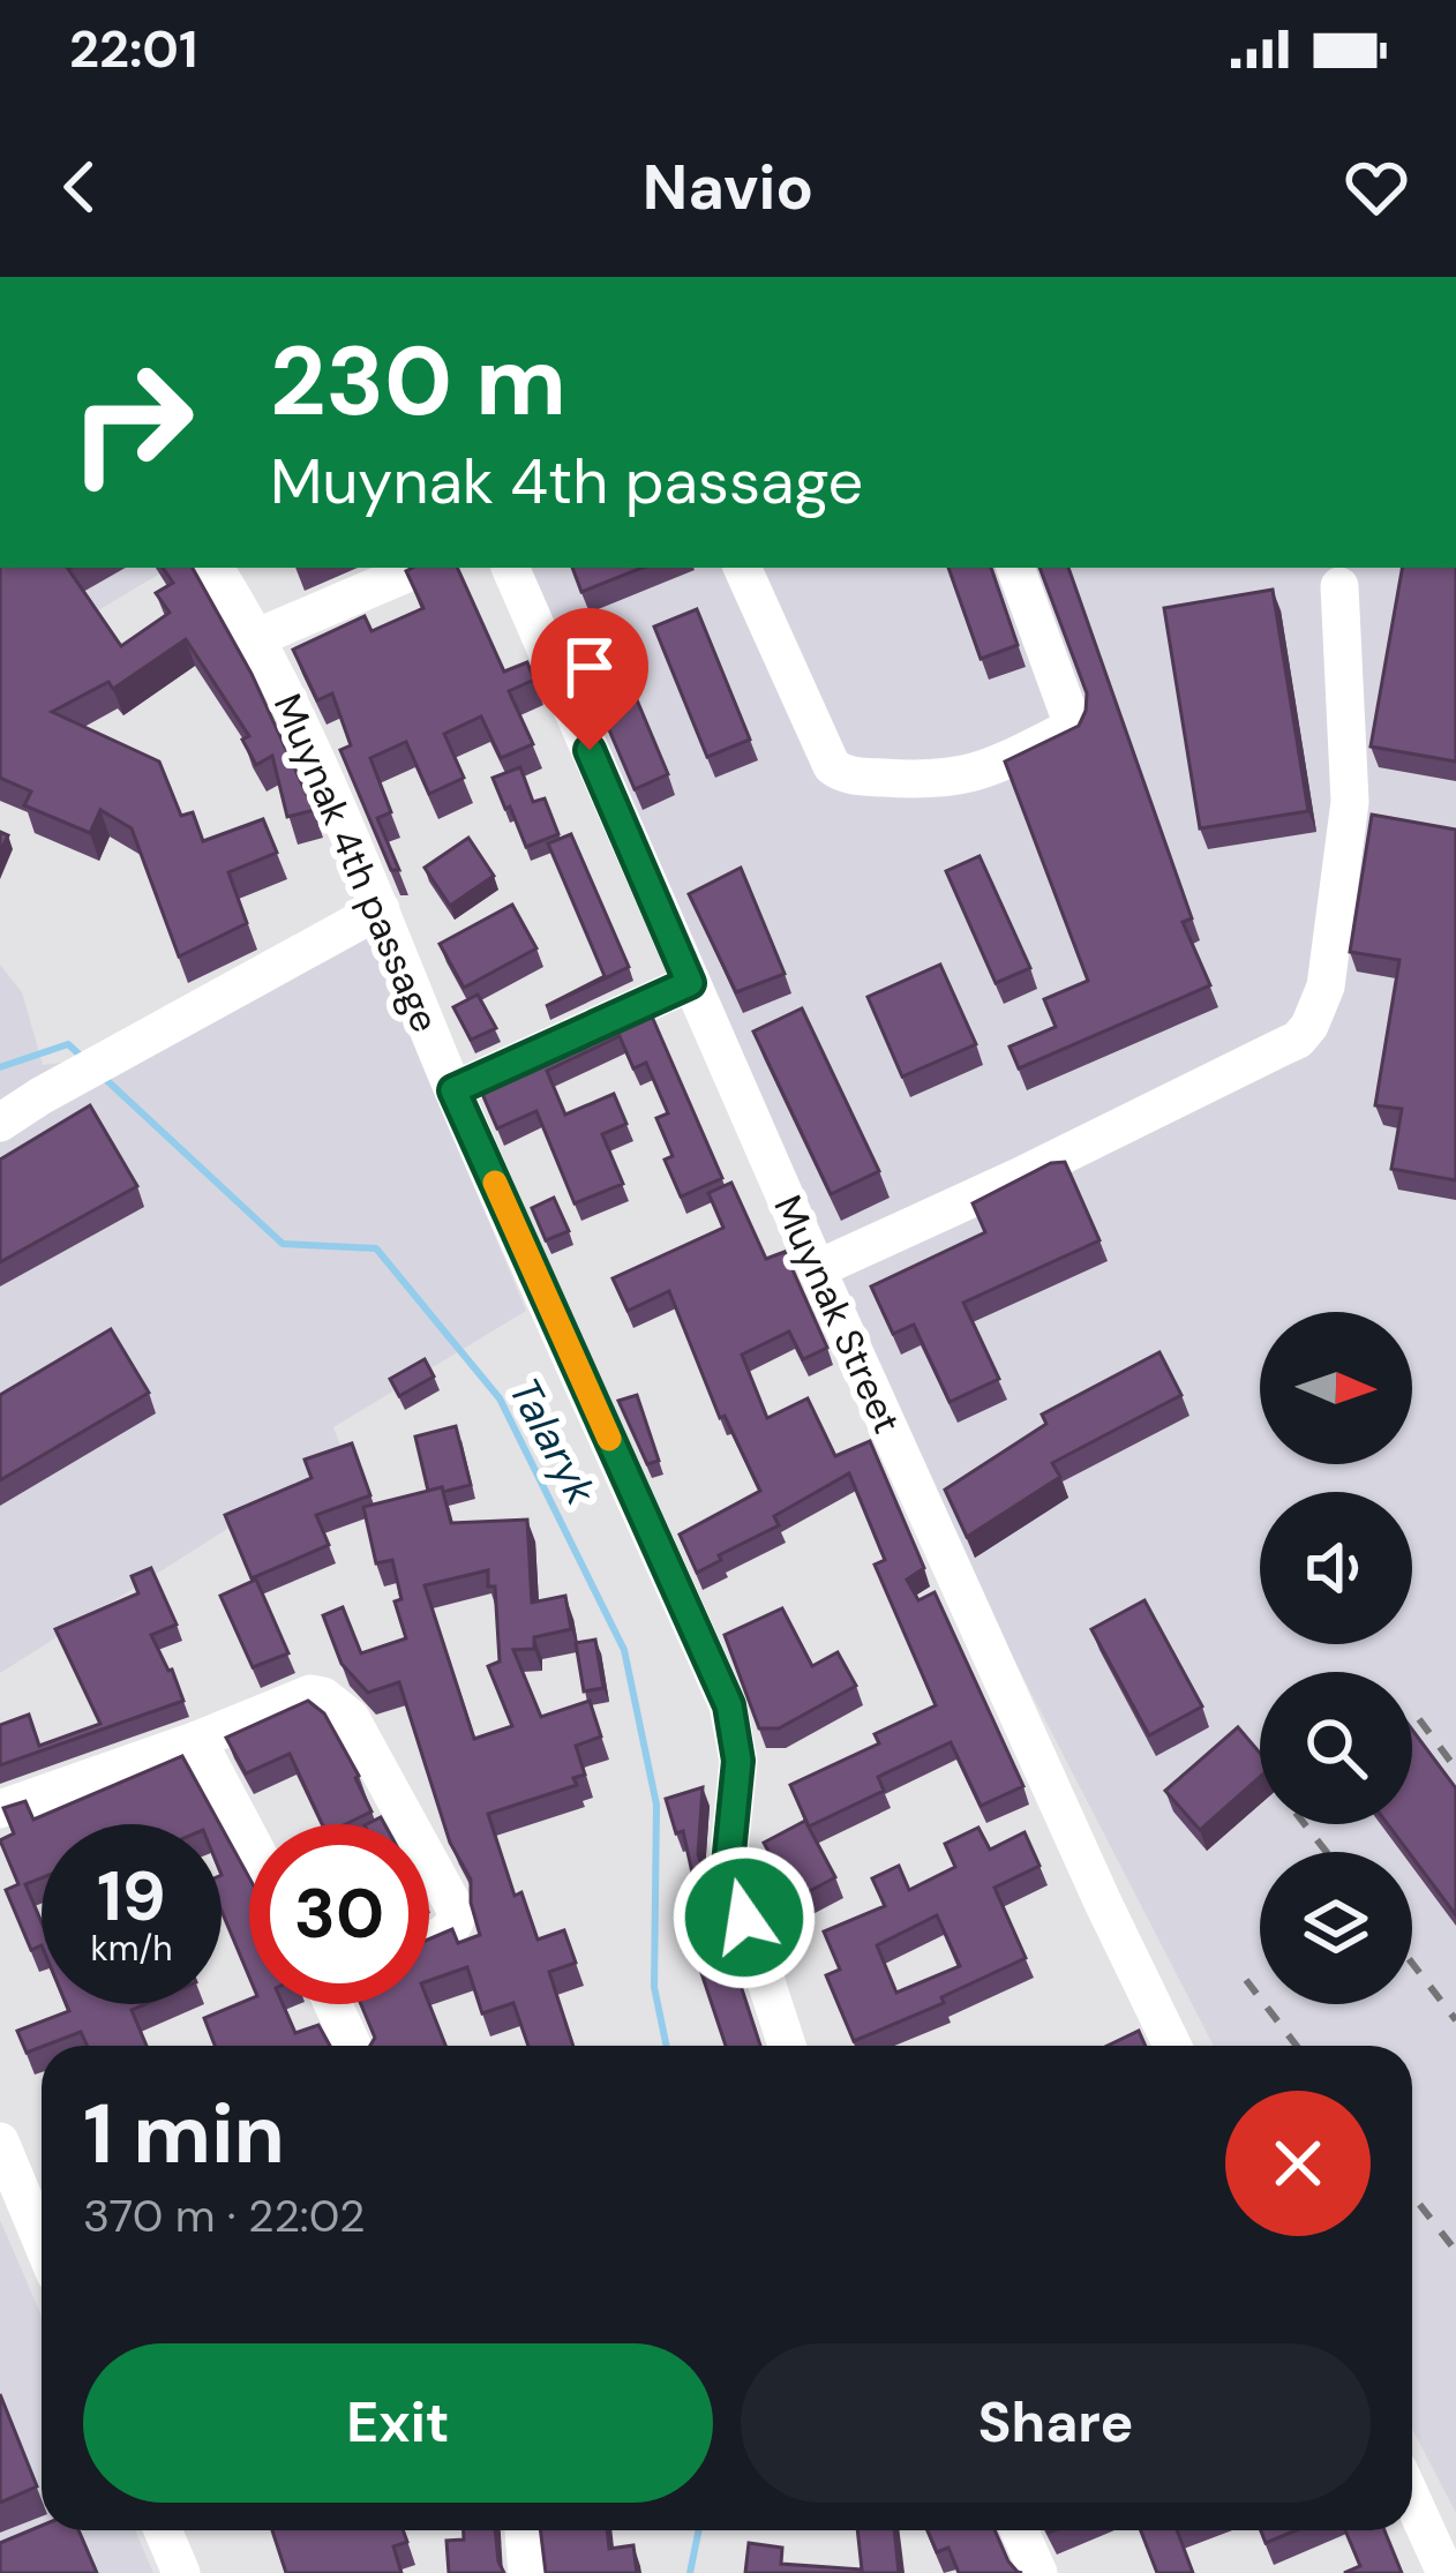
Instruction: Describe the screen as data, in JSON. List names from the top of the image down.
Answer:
{
  "streets": {
    "street": ["Muynak 4th passage", "Muynak Street"]
  },
  "water": ["Talaryk"],
  "north": "right",
  "page": {
    "status": "22:01",
    "header": "Navio",
    "turn": ["230 m", "Muynak 4th passage"],
    "speed": "19 km/h",
    "limit": "30",
    "heading": ["1 min", "370 m · 22:02"],
    "buttons": ["Exit", "Share"]
  }
}
